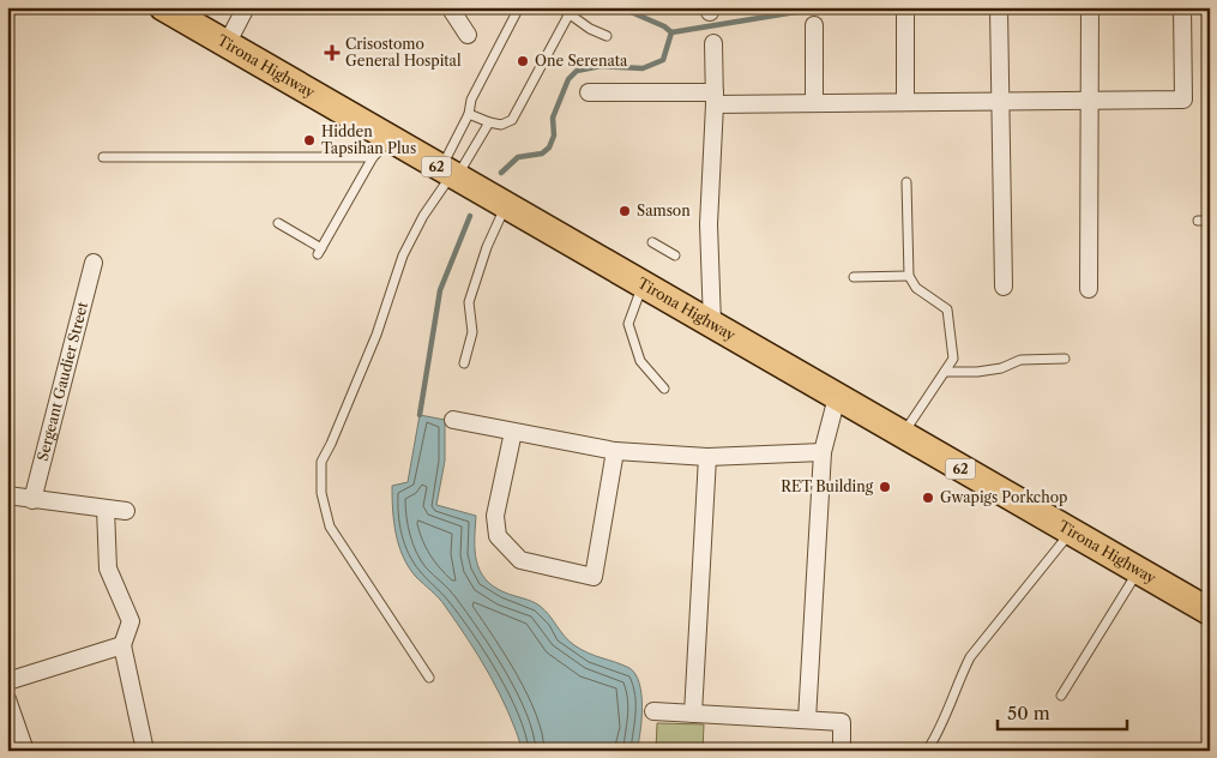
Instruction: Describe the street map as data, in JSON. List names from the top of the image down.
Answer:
{
  "streets": {
    "main road": ["Tirona Highway", "62"],
    "street": ["Sergeant Gaudier Street"]
  },
  "places": {
    "health": ["Crisostomo General Hospital"],
    "other": [
      "One Serenata",
      "Hidden Tapsihan Plus",
      "Samson",
      "RET Building",
      "Gwapigs Porkchop"
    ]
  },
  "scale_bar": "50 m"
}
